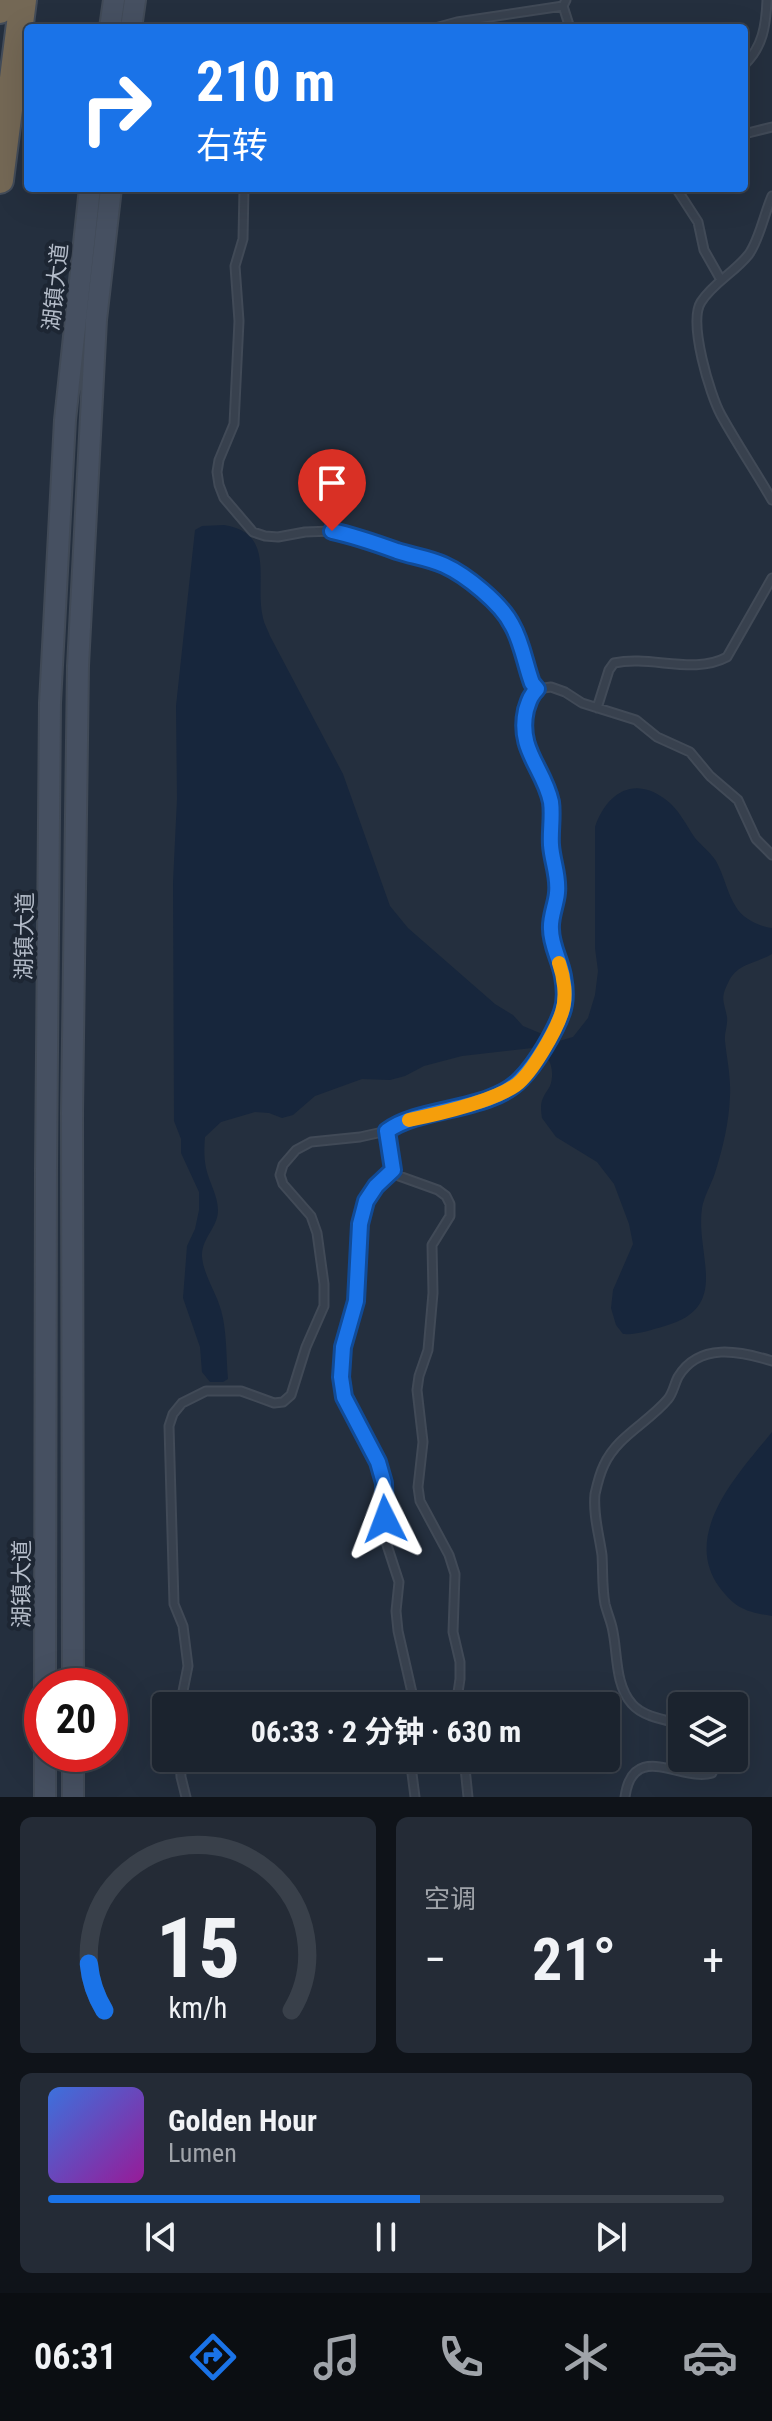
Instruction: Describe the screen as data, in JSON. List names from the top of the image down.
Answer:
{
  "streets": {
    "main road": ["湖镇大道"]
  },
  "page": {
    "turn": ["210 m", "右转"],
    "limit": "20",
    "trip": "06:33 · 2 分钟 · 630 m",
    "tile": "空调",
    "heat": ["−", "21°", "+"],
    "song": ["Golden Hour", "Lumen"],
    "tabs": "06:31",
    "gauge": ["15", "km/h"]
  }
}
